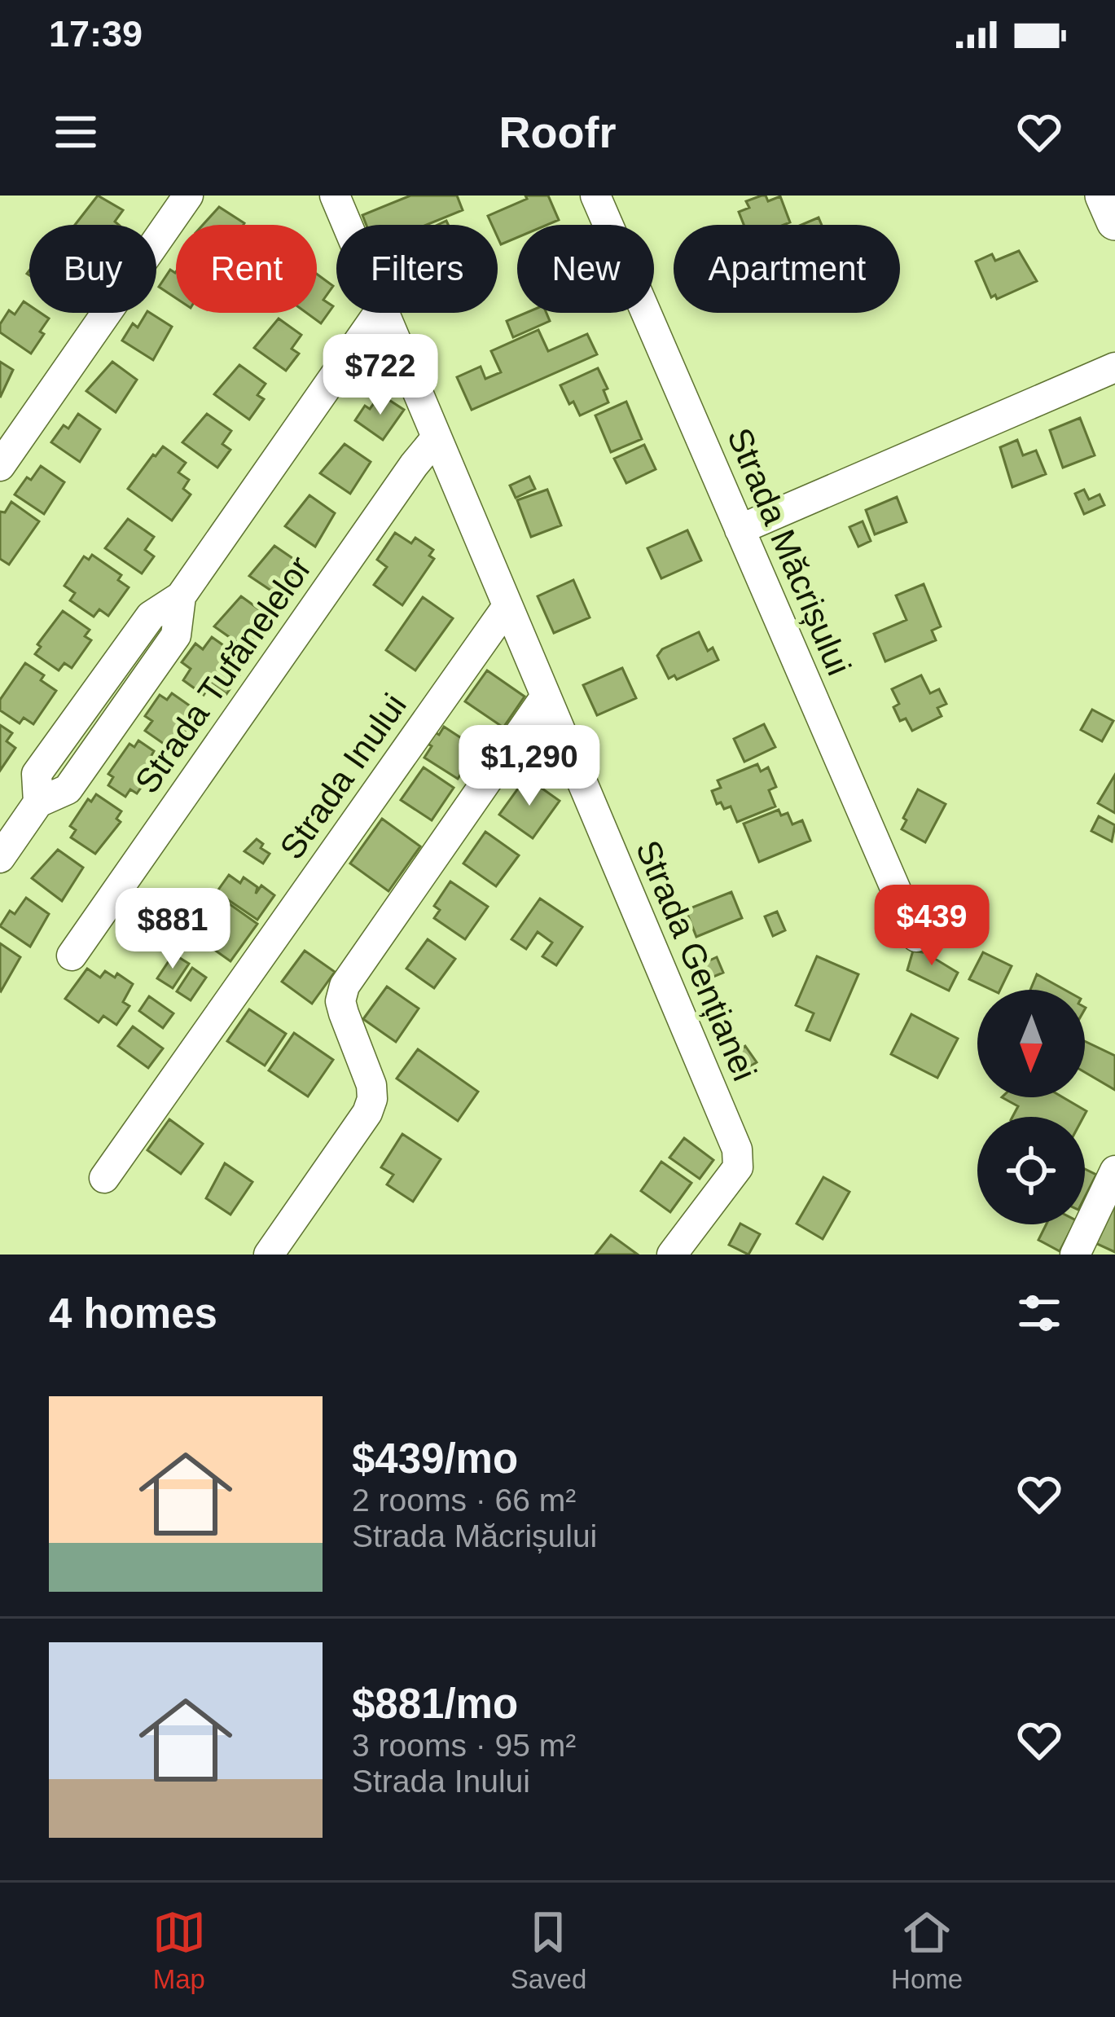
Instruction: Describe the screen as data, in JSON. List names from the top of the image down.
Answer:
{
  "streets": {
    "street": [
      "Strada Măcrișului",
      "Strada Tufănelelor",
      "Strada Inului",
      "Strada Gențianei"
    ]
  },
  "crossings": [
    ["Strada Tufănelelor", "Strada Gențianei"],
    ["Strada Inului", "Strada Gențianei"]
  ],
  "north": "bottom",
  "page": {
    "status": "17:39",
    "header": "Roofr",
    "chip": [
      "Buy",
      "Rent",
      "Filters",
      "New",
      "Apartment"
    ],
    "price": [
      "$722",
      "$1,290",
      "$439",
      "$881"
    ],
    "heading": "4 homes",
    "list": [
      {
        "name": "$439/mo",
        "note": "2 rooms · 66 m² · Strada Măcrișului"
      },
      {
        "name": "$881/mo",
        "note": "3 rooms · 95 m² · Strada Inului"
      }
    ],
    "tabs": ["Map", "Saved", "Home"]
  }
}
